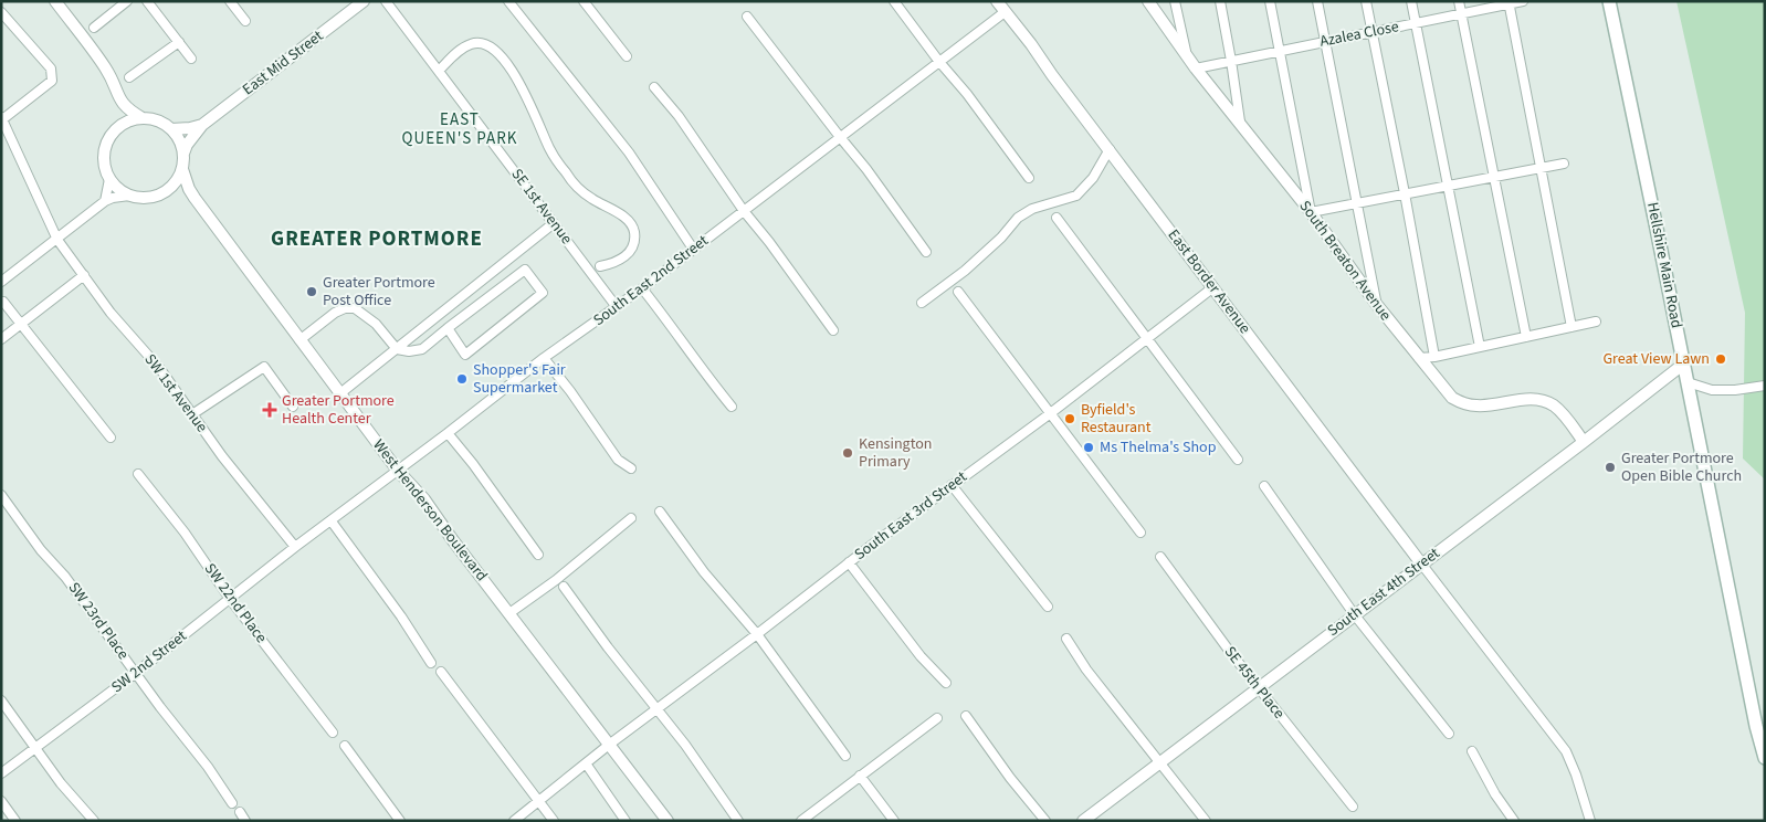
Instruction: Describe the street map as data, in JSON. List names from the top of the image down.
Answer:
{
  "streets": {
    "main road": ["Hellshire Main Road"],
    "street": [
      "Azalea Close",
      "East Mid Street",
      "SE 1st Avenue",
      "South Breaton Avenue",
      "South East 2nd Street",
      "East Border Avenue",
      "SW 1st Avenue",
      "West Henderson Boulevard",
      "South East 3rd Street",
      "South East 4th Street",
      "SW 22nd Place",
      "SW 23rd Place",
      "SW 2nd Street",
      "SE 45th Place"
    ]
  },
  "crossings": [
    ["Azalea Close", "South Breaton Avenue"],
    ["East Mid Street", "West Henderson Boulevard"],
    ["SE 1st Avenue", "South East 2nd Street"],
    ["South Breaton Avenue", "South East 4th Street"],
    ["Hellshire Main Road", "South East 4th Street"],
    ["South East 2nd Street", "East Border Avenue"],
    ["South East 2nd Street", "SW 1st Avenue"],
    ["South East 2nd Street", "West Henderson Boulevard"],
    ["South East 2nd Street", "SW 2nd Street"],
    ["East Border Avenue", "South East 3rd Street"],
    ["East Border Avenue", "South East 4th Street"],
    ["SW 1st Avenue", "SW 2nd Street"],
    ["West Henderson Boulevard", "South East 3rd Street"],
    ["South East 4th Street", "SE 45th Place"],
    ["SW 22nd Place", "SW 2nd Street"],
    ["SW 23rd Place", "SW 2nd Street"]
  ],
  "districts": ["EAST QUEEN'S PARK", "GREATER PORTMORE"],
  "places": {
    "other": [
      "Greater Portmore Post Office",
      "Great View Lawn",
      "Shopper's Fair Supermarket",
      "Byfield's Restaurant",
      "Ms Thelma's Shop",
      "Kensington Primary",
      "Greater Portmore Open Bible Church"
    ],
    "health": ["Greater Portmore Health Center"]
  }
}
